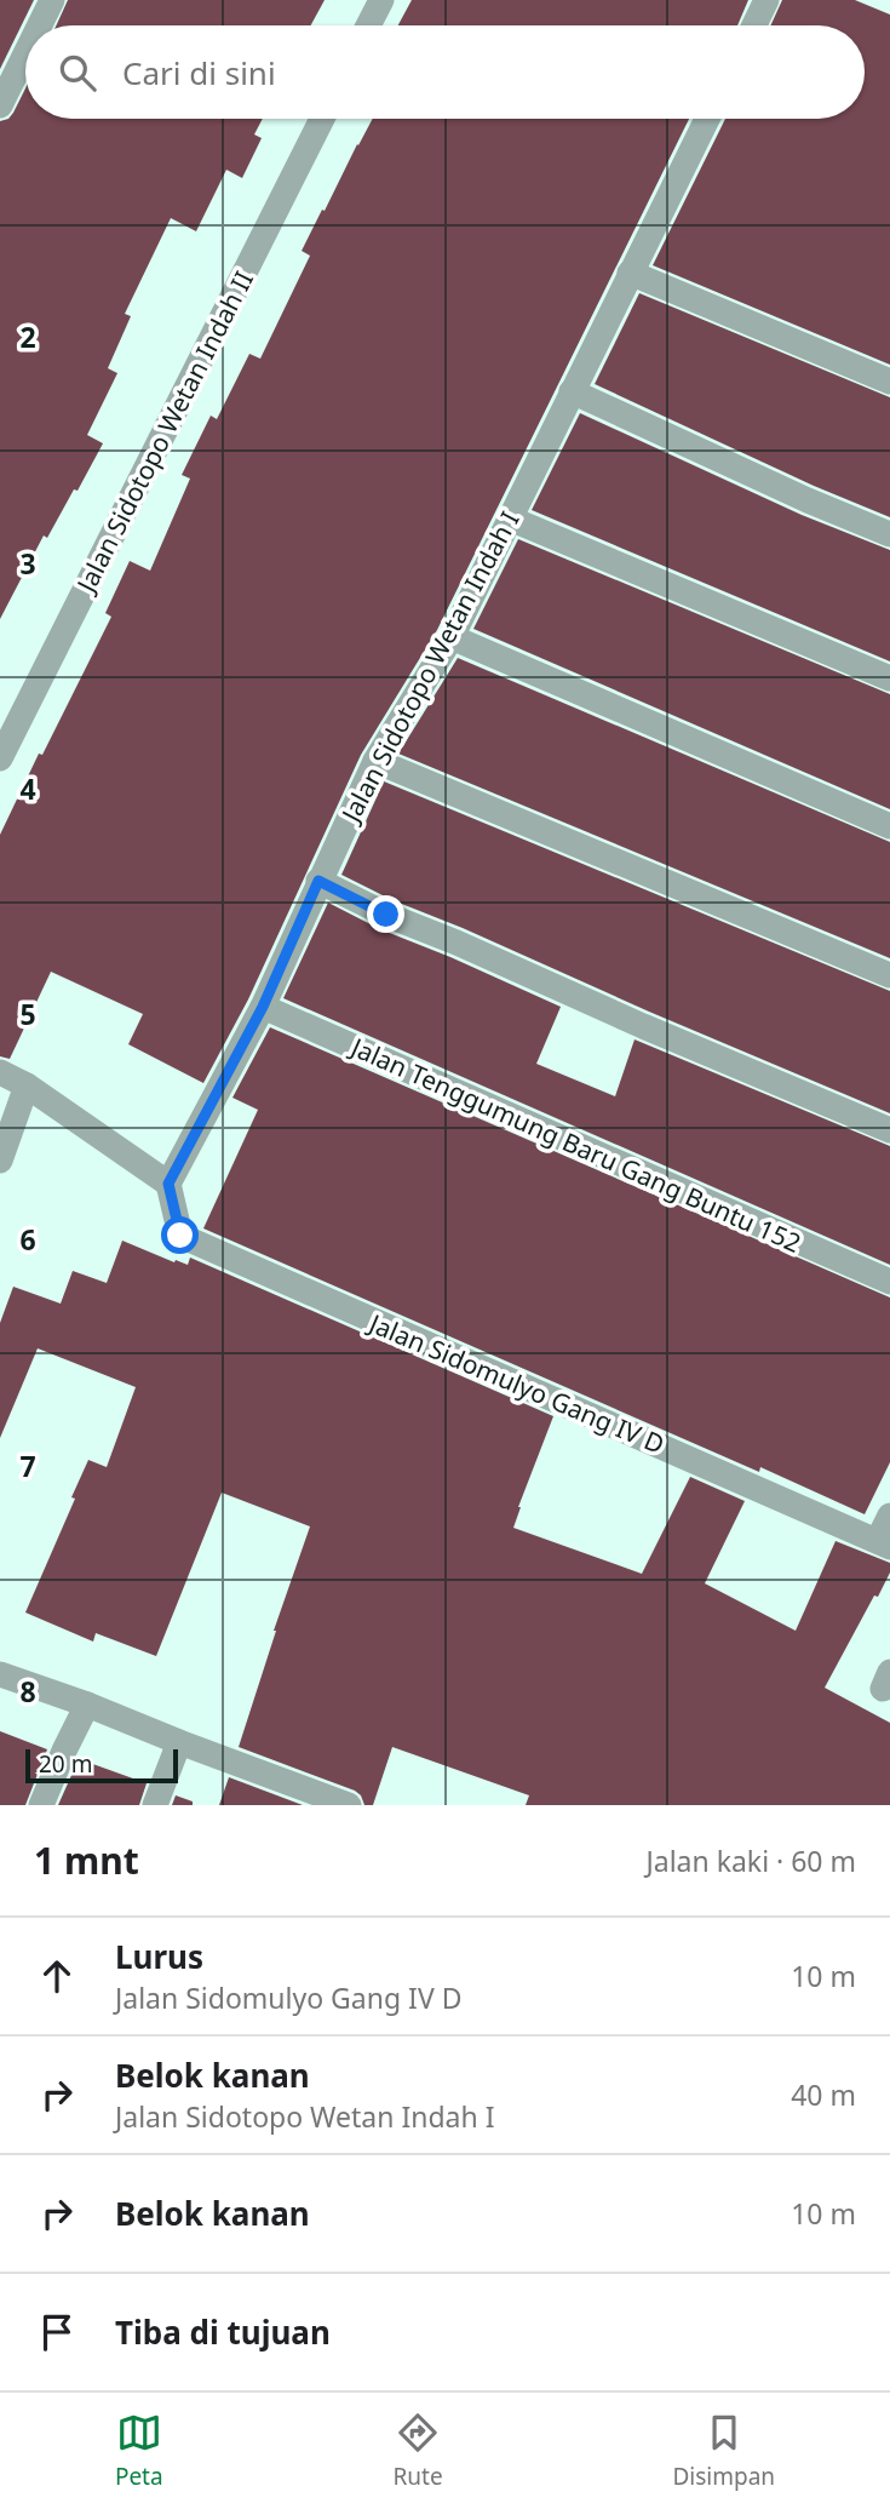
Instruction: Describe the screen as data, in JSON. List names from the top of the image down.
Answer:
{
  "streets": {
    "street": [
      "Jalan Sidotopo Wetan Indah II",
      "Jalan Sidotopo Wetan Indah I",
      "Jalan Tenggumung Baru Gang Buntu 152",
      "Jalan Sidomulyo Gang IV D"
    ]
  },
  "crossings": [
    ["Jalan Sidotopo Wetan Indah I", "Jalan Tenggumung Baru Gang Buntu 152"],
    ["Jalan Sidotopo Wetan Indah I", "Jalan Sidomulyo Gang IV D"]
  ],
  "scale_bar": "20 m",
  "page": {
    "search": "Cari di sini",
    "scale": "20 m",
    "heading": ["1 mnt", "Jalan kaki · 60 m"],
    "list": [
      ["Lurus", "Jalan Sidomulyo Gang IV D", "10 m"],
      ["Belok kanan", "Jalan Sidotopo Wetan Indah I", "40 m"],
      ["Belok kanan", "10 m"],
      "Tiba di tujuan"
    ],
    "nav": ["Peta", "Rute", "Disimpan"]
  },
  "grid": {
    "rows": [
      "2",
      "3",
      "4",
      "5",
      "6",
      "7",
      "8"
    ]
  }
}
